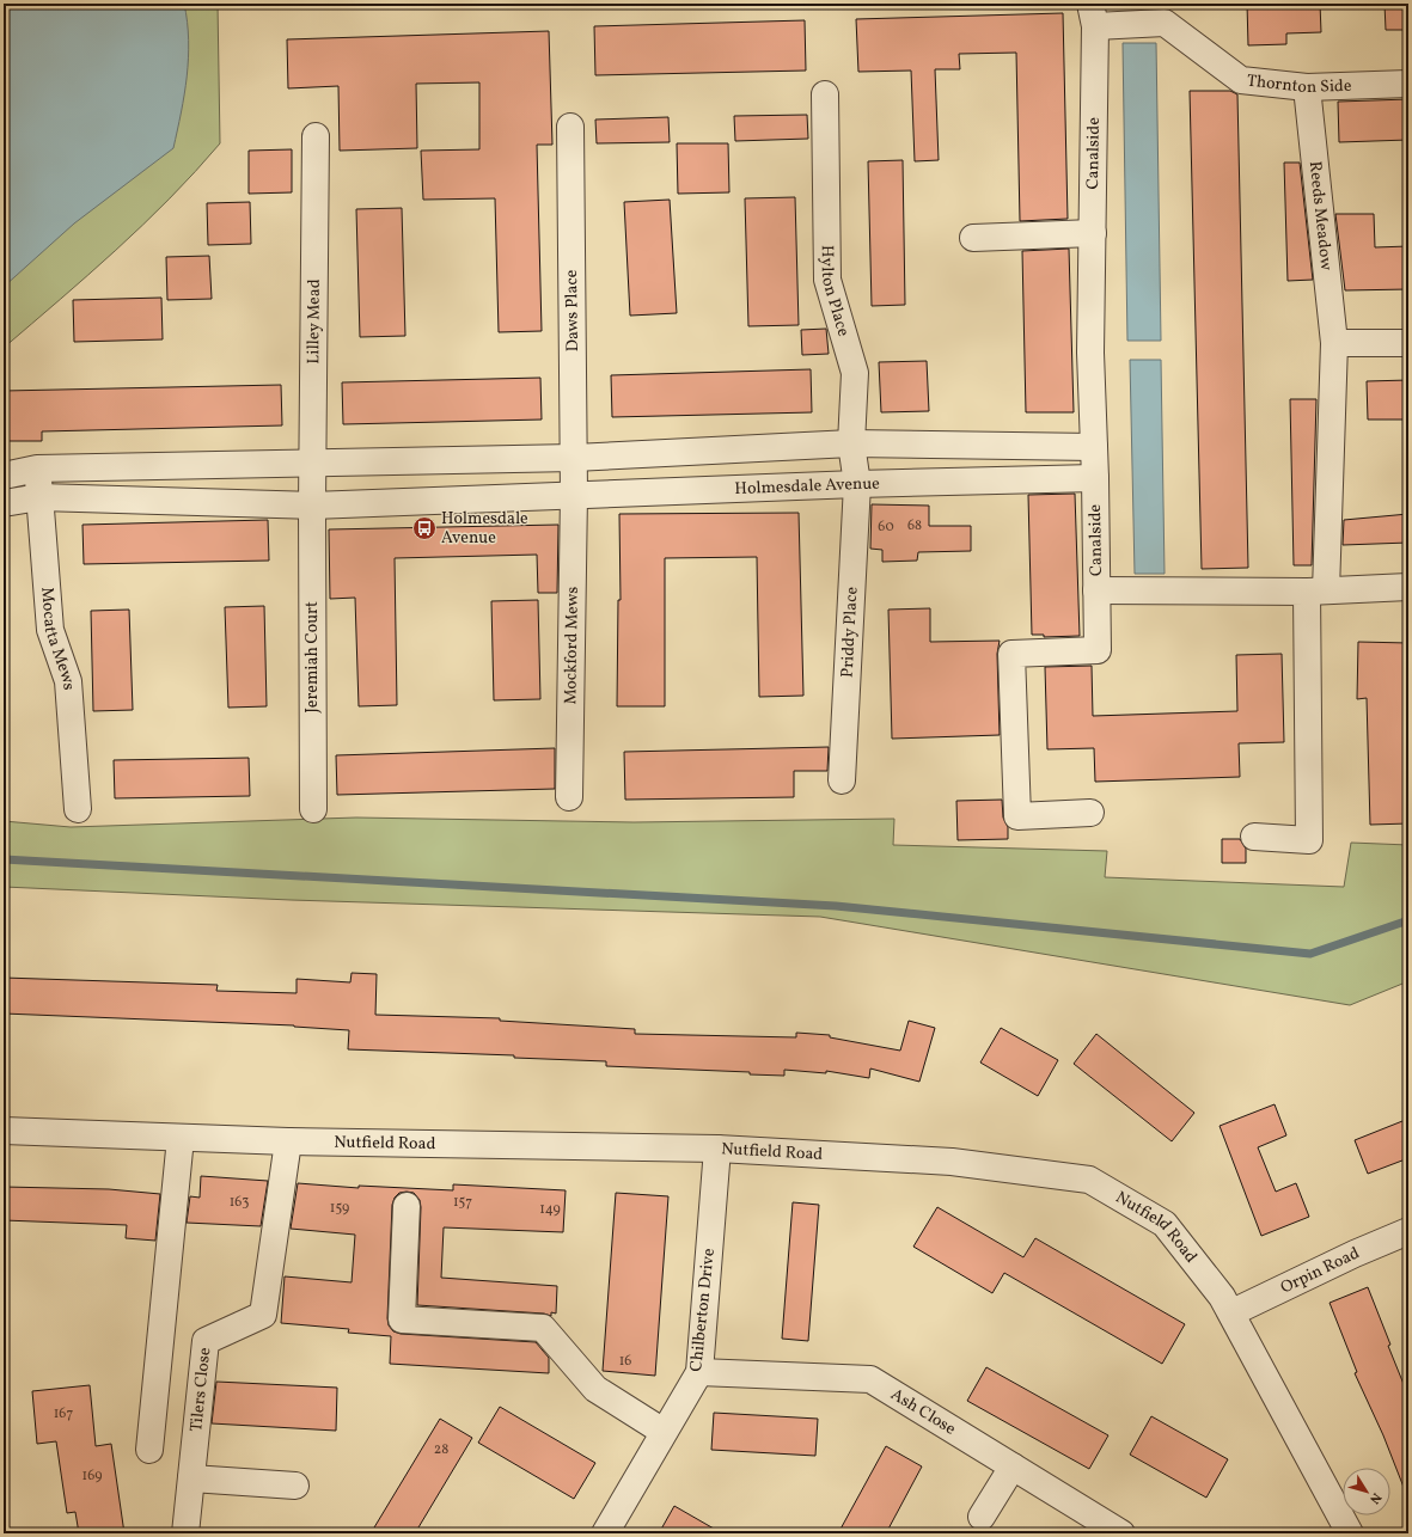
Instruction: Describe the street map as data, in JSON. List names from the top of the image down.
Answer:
{
  "streets": {
    "street": [
      "Thornton Side",
      "Canalside",
      "Reeds Meadow",
      "Hylton Place",
      "Daws Place",
      "Lilley Mead",
      "Holmesdale Avenue",
      "Priddy Place",
      "Mocatta Mews",
      "Mockford Mews",
      "Jeremiah Court",
      "Nutfield Road",
      "Orpin Road",
      "Chilberton Drive",
      "Tilers Close",
      "Ash Close"
    ]
  },
  "crossings": [
    ["Thornton Side", "Canalside"],
    ["Thornton Side", "Reeds Meadow"],
    ["Canalside", "Reeds Meadow"],
    ["Canalside", "Holmesdale Avenue"],
    ["Hylton Place", "Holmesdale Avenue"],
    ["Hylton Place", "Priddy Place"],
    ["Daws Place", "Holmesdale Avenue"],
    ["Daws Place", "Mockford Mews"],
    ["Lilley Mead", "Holmesdale Avenue"],
    ["Lilley Mead", "Jeremiah Court"],
    ["Holmesdale Avenue", "Priddy Place"],
    ["Holmesdale Avenue", "Mocatta Mews"],
    ["Holmesdale Avenue", "Mockford Mews"],
    ["Holmesdale Avenue", "Jeremiah Court"],
    ["Nutfield Road", "Orpin Road"],
    ["Nutfield Road", "Chilberton Drive"],
    ["Nutfield Road", "Tilers Close"],
    ["Chilberton Drive", "Ash Close"]
  ],
  "places": {
    "bus stop": ["Holmesdale Avenue"]
  },
  "house_numbers": [
    "68",
    "60",
    "163",
    "157",
    "159",
    "149",
    "16",
    "167",
    "28",
    "169"
  ],
  "north": "bottom right"
}
